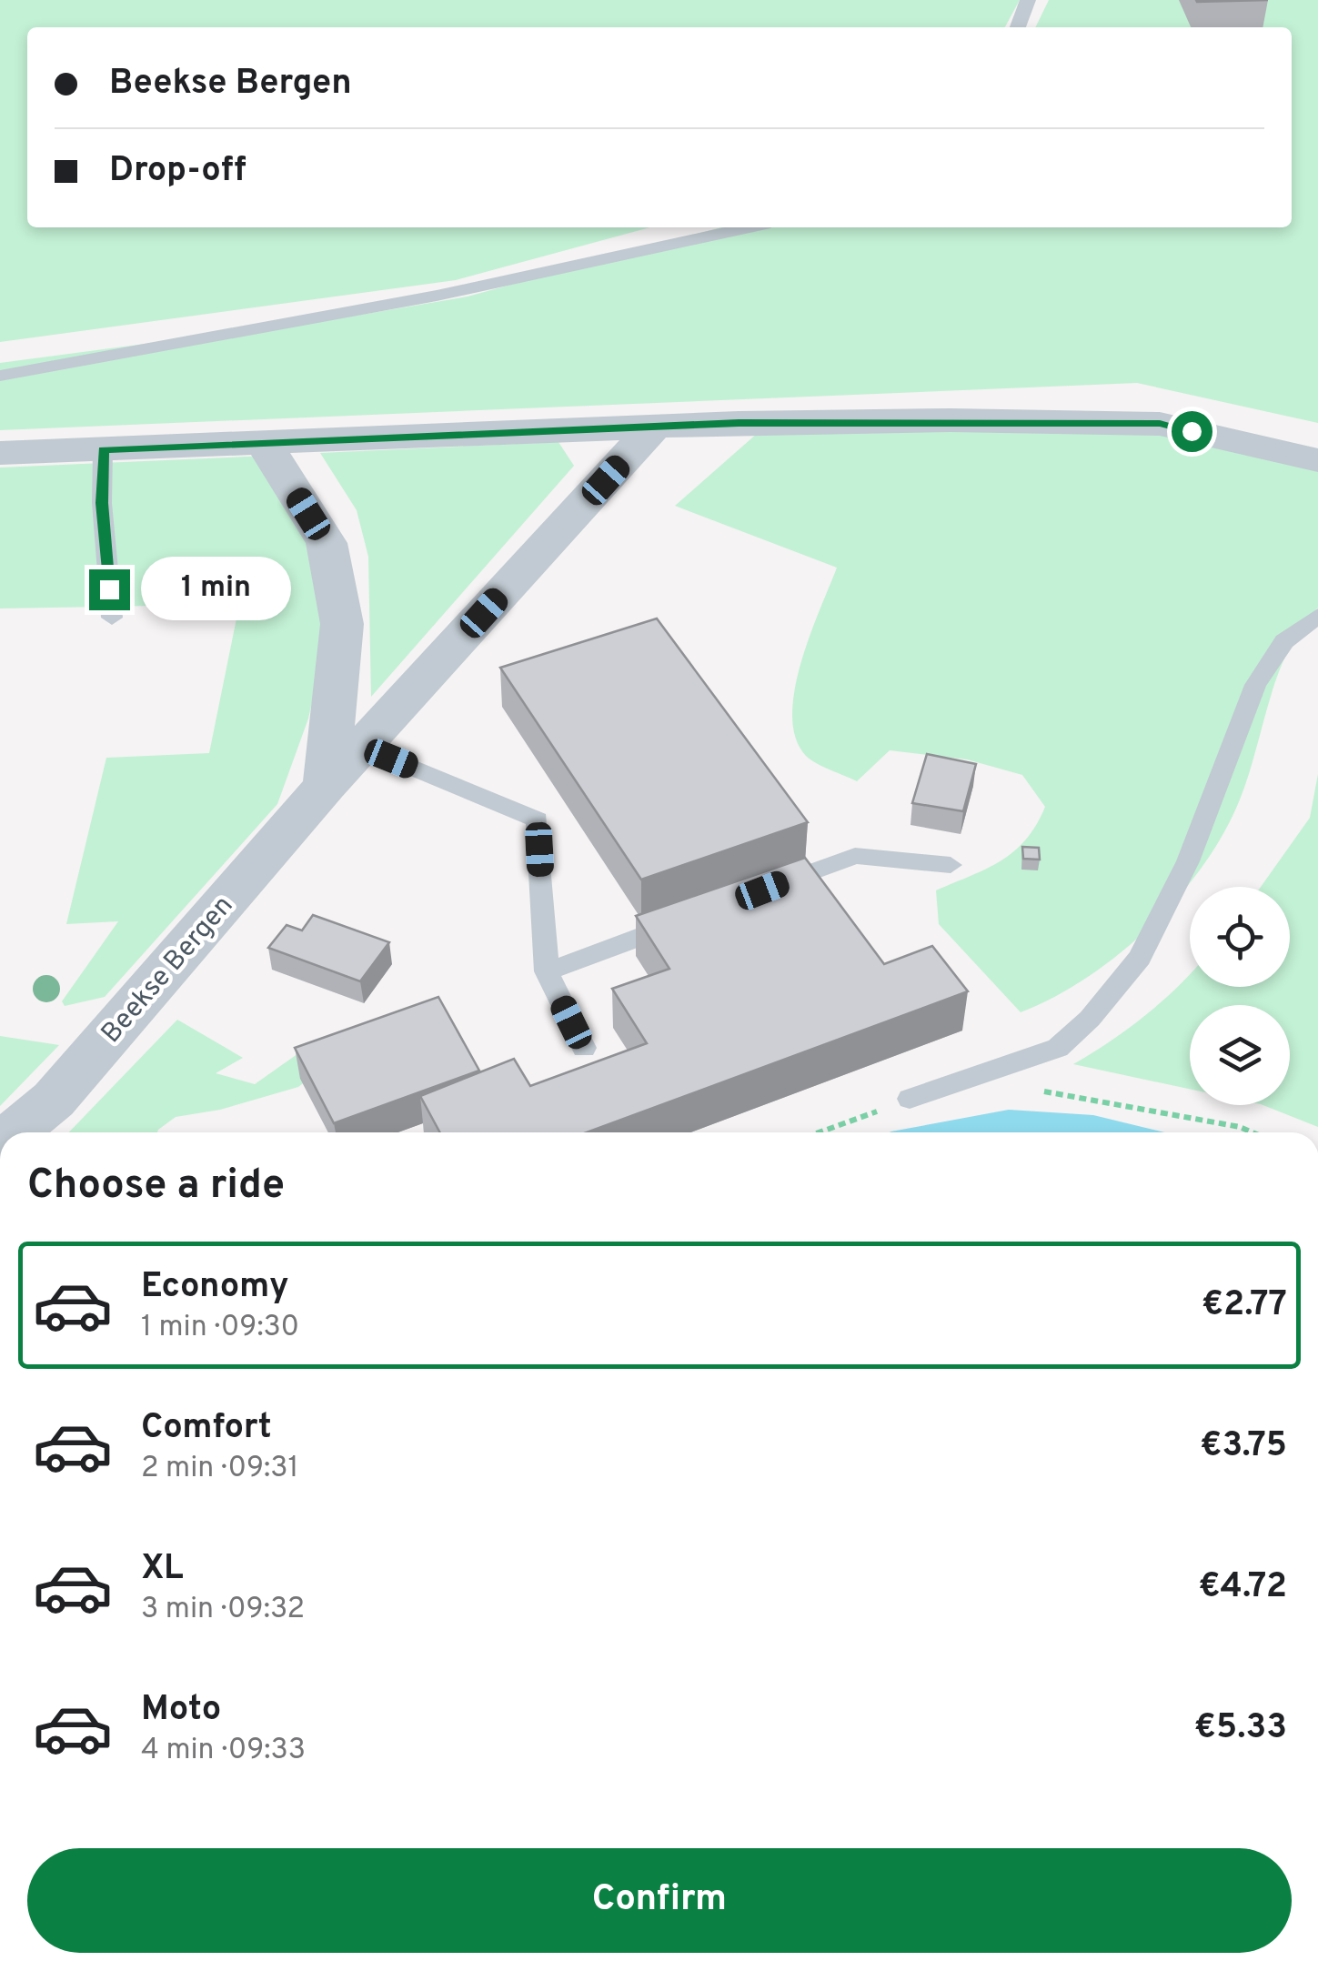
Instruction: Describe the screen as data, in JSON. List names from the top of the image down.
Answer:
{
  "streets": {
    "street": ["Beekse Bergen"]
  },
  "page": {
    "banner": ["Beekse Bergen", "Drop-off"],
    "bubble": "1 min",
    "heading": "Choose a ride",
    "list": [
      {
        "name": "Economy",
        "note": "1 min · 09:30",
        "value": "€2.77"
      },
      {
        "name": "Comfort",
        "note": "2 min · 09:31",
        "value": "€3.75"
      },
      {
        "name": "XL",
        "note": "3 min · 09:32",
        "value": "€4.72"
      },
      {
        "name": "Moto",
        "note": "4 min · 09:33",
        "value": "€5.33"
      }
    ],
    "buttons": "Confirm"
  }
}
